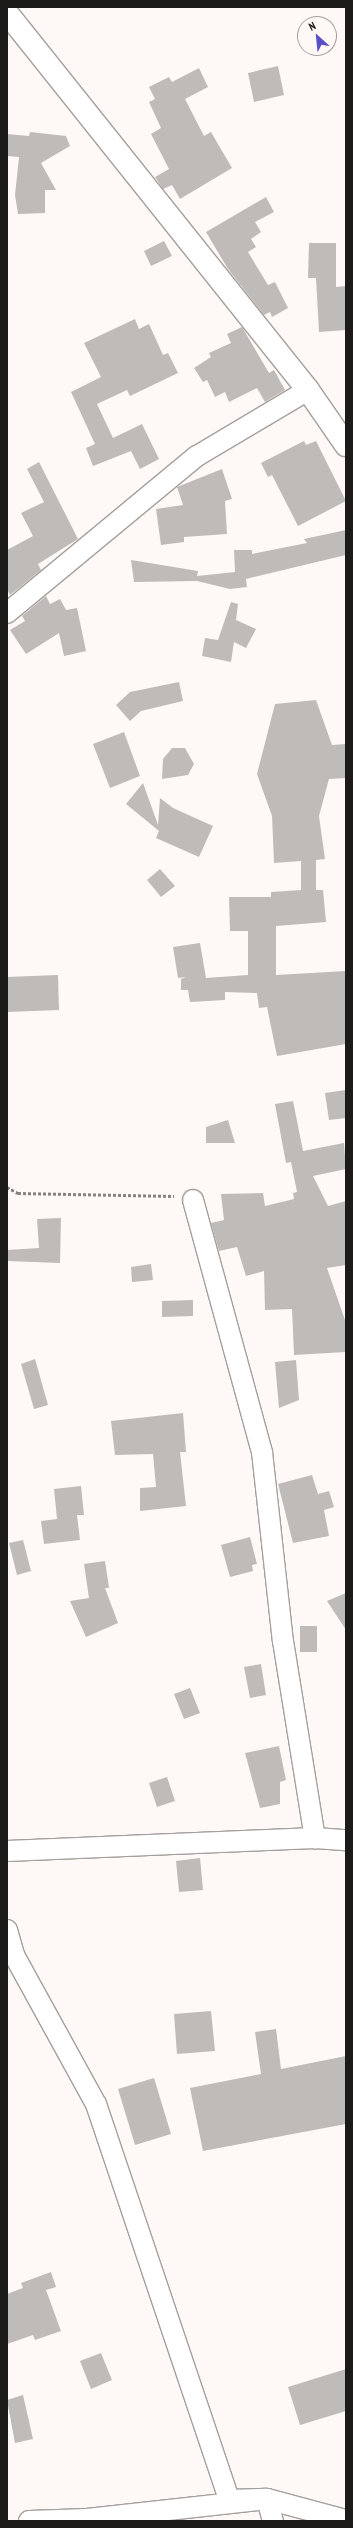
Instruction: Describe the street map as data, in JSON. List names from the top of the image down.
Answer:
{
  "north": "top left"
}
